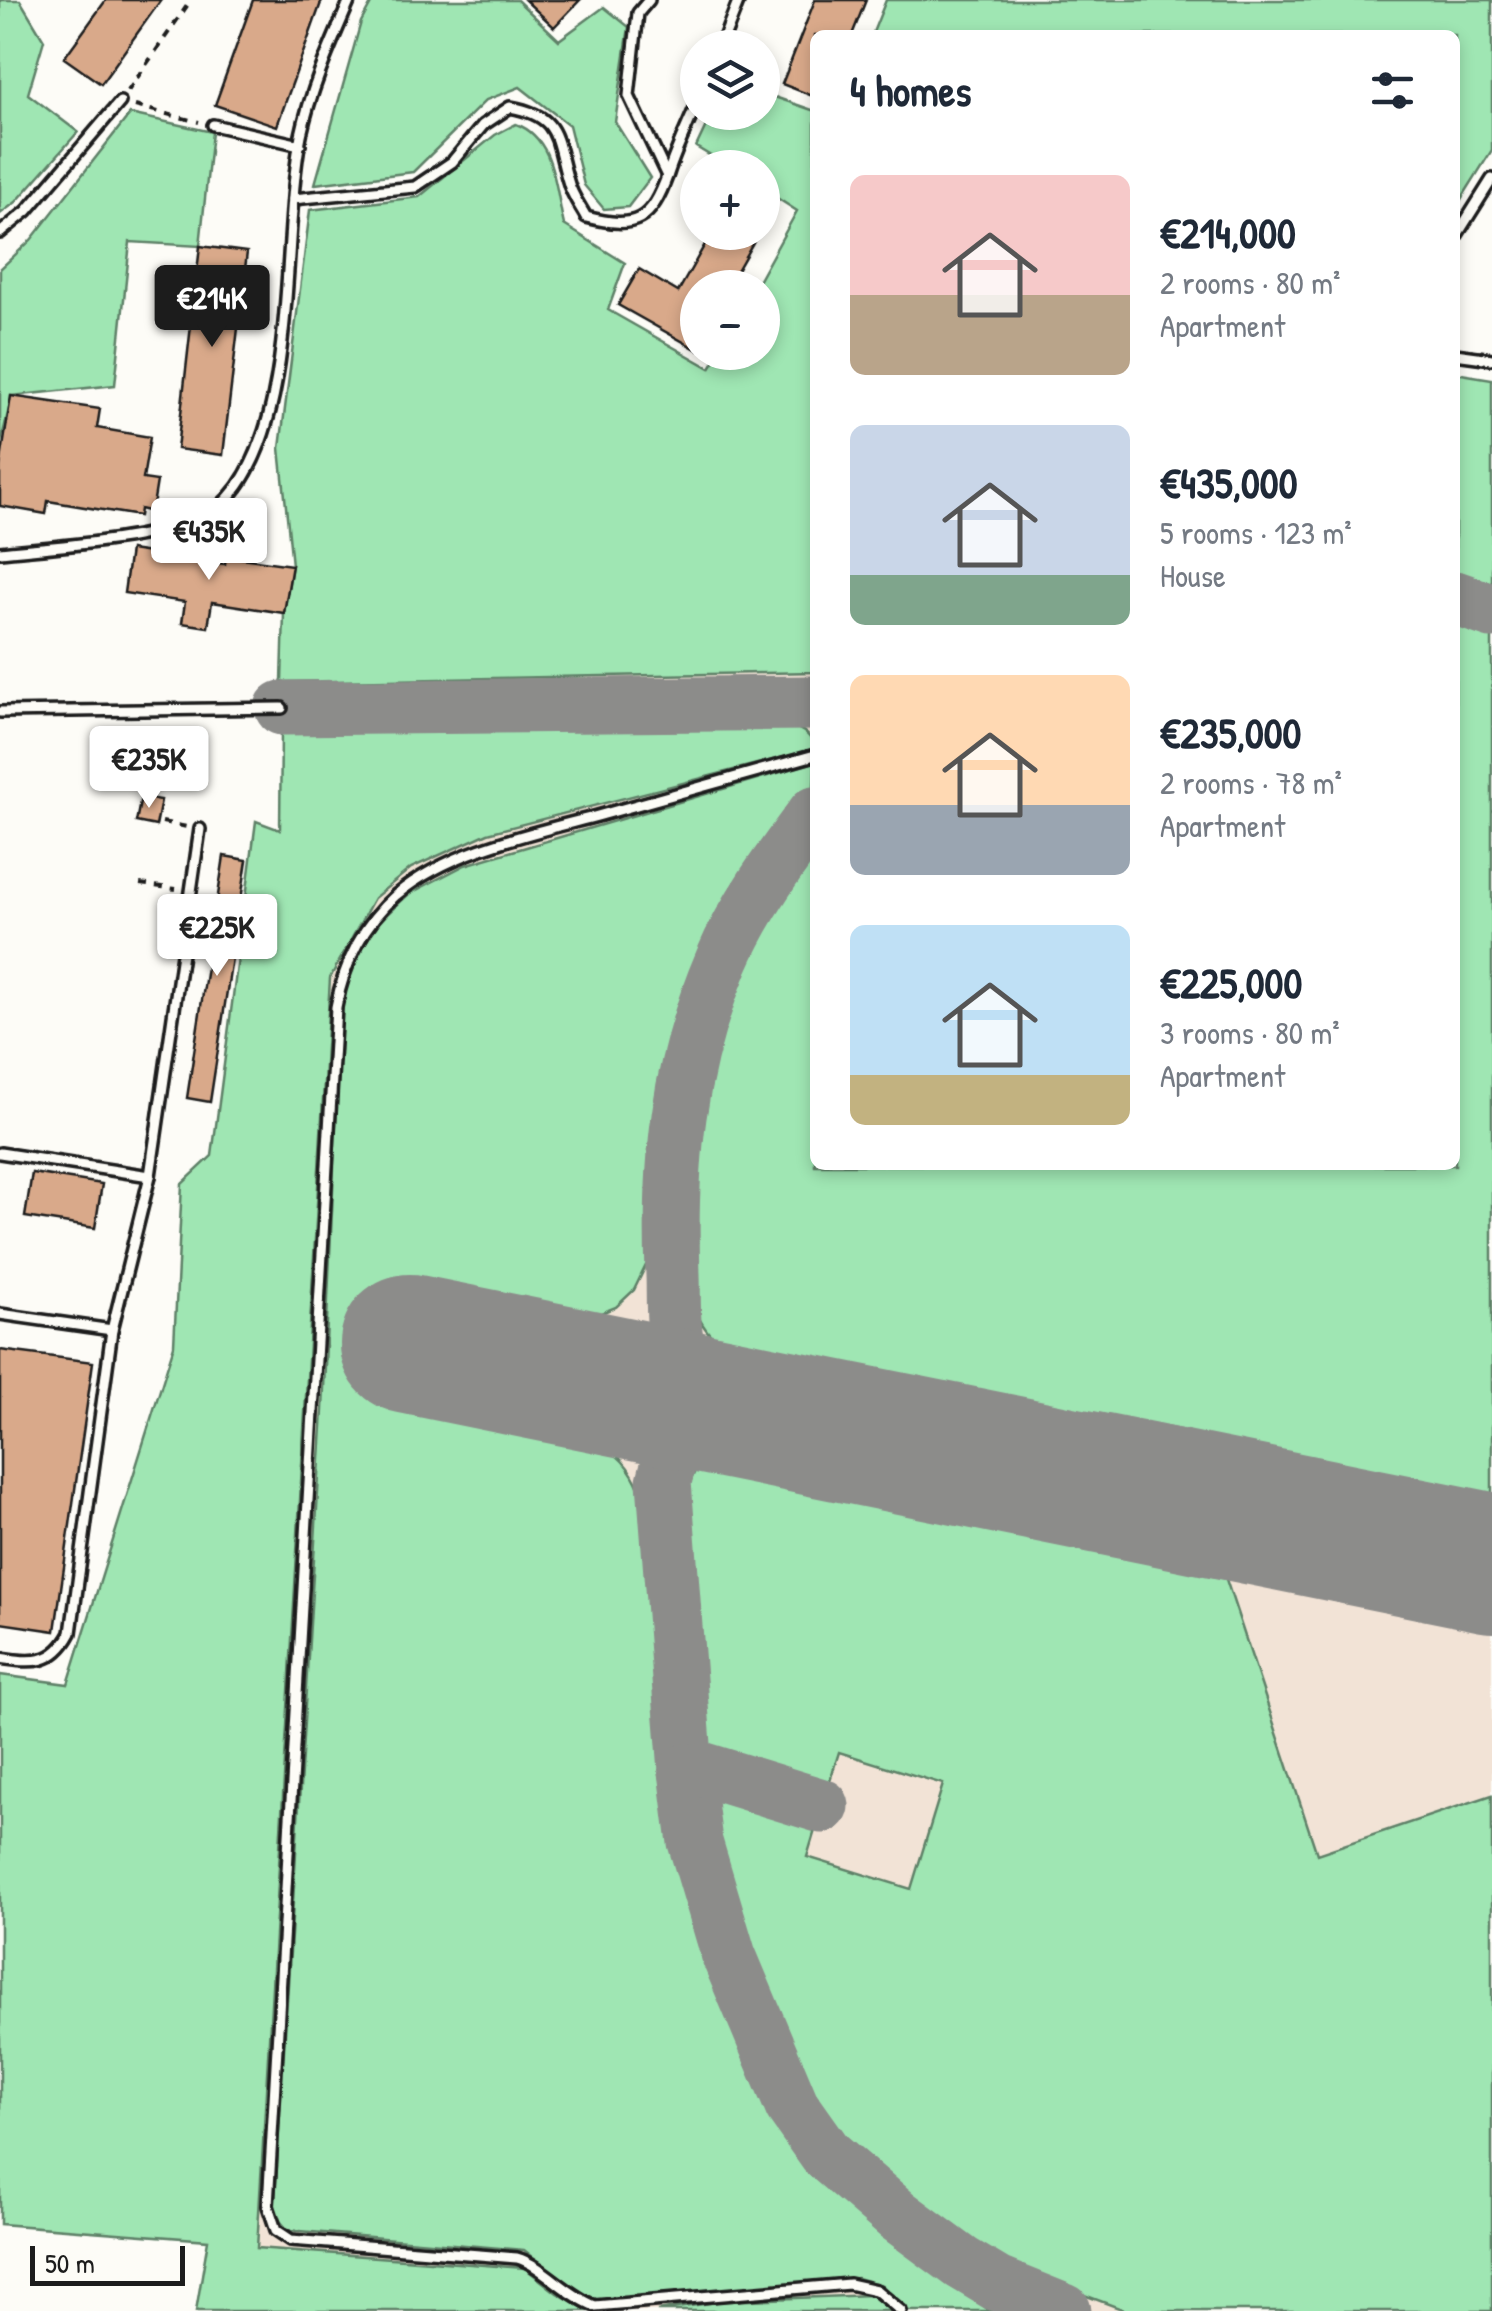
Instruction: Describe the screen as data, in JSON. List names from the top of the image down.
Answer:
{
  "scale_bar": "50 m",
  "page": {
    "map_buttons": ["+", "−"],
    "heading": "4 homes",
    "list": [
      {
        "name": "€214,000",
        "note": "2 rooms · 80 m² · Apartment"
      },
      {
        "name": "€435,000",
        "note": "5 rooms · 123 m² · House"
      },
      {
        "name": "€235,000",
        "note": "2 rooms · 78 m² · Apartment"
      },
      {
        "name": "€225,000",
        "note": "3 rooms · 80 m² · Apartment"
      }
    ],
    "price": [
      "€214K",
      "€435K",
      "€235K",
      "€225K"
    ],
    "scale": "50 m"
  }
}
